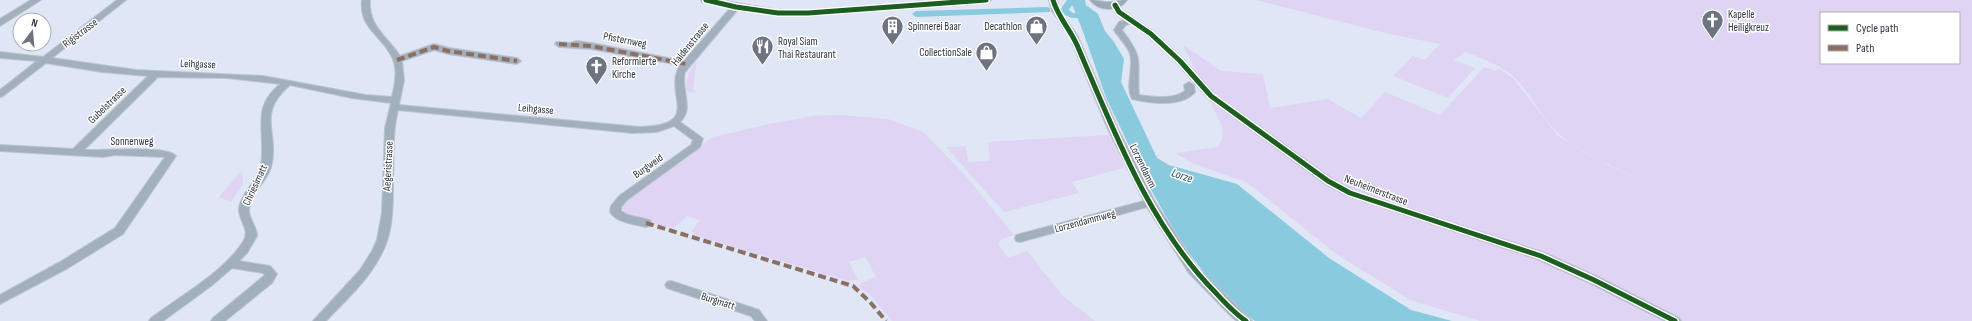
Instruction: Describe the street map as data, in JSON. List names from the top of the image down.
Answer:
{
  "streets": {
    "street": [
      "Rigistrasse",
      "Pfisternweg",
      "Haldenstrasse",
      "Leihgasse",
      "Gubelstrasse",
      "Sonnenweg",
      "Aegeristrasse",
      "Burgweid",
      "Lorzendamm",
      "Chriesimatt",
      "Neuheimerstrasse",
      "Lorzendammweg",
      "Burgmatt"
    ]
  },
  "crossings": [
    ["Rigistrasse", "Leihgasse"],
    ["Pfisternweg", "Haldenstrasse"],
    ["Haldenstrasse", "Leihgasse"],
    ["Haldenstrasse", "Burgweid"],
    ["Leihgasse", "Gubelstrasse"],
    ["Leihgasse", "Aegeristrasse"],
    ["Leihgasse", "Burgweid"],
    ["Leihgasse", "Chriesimatt"],
    ["Gubelstrasse", "Sonnenweg"],
    ["Lorzendamm", "Lorzendammweg"]
  ],
  "water": ["Lorze"],
  "places": {
    "church": ["Kapelle Heiligkreuz", "Reformierte Kirche"],
    "building": ["Spinnerei Baar"],
    "shop": ["Decathlon", "CollectionSale"],
    "restaurant": ["Royal Siam Thai Restaurant"]
  },
  "legend": ["Cycle path", "Path"],
  "north": "top"
}
